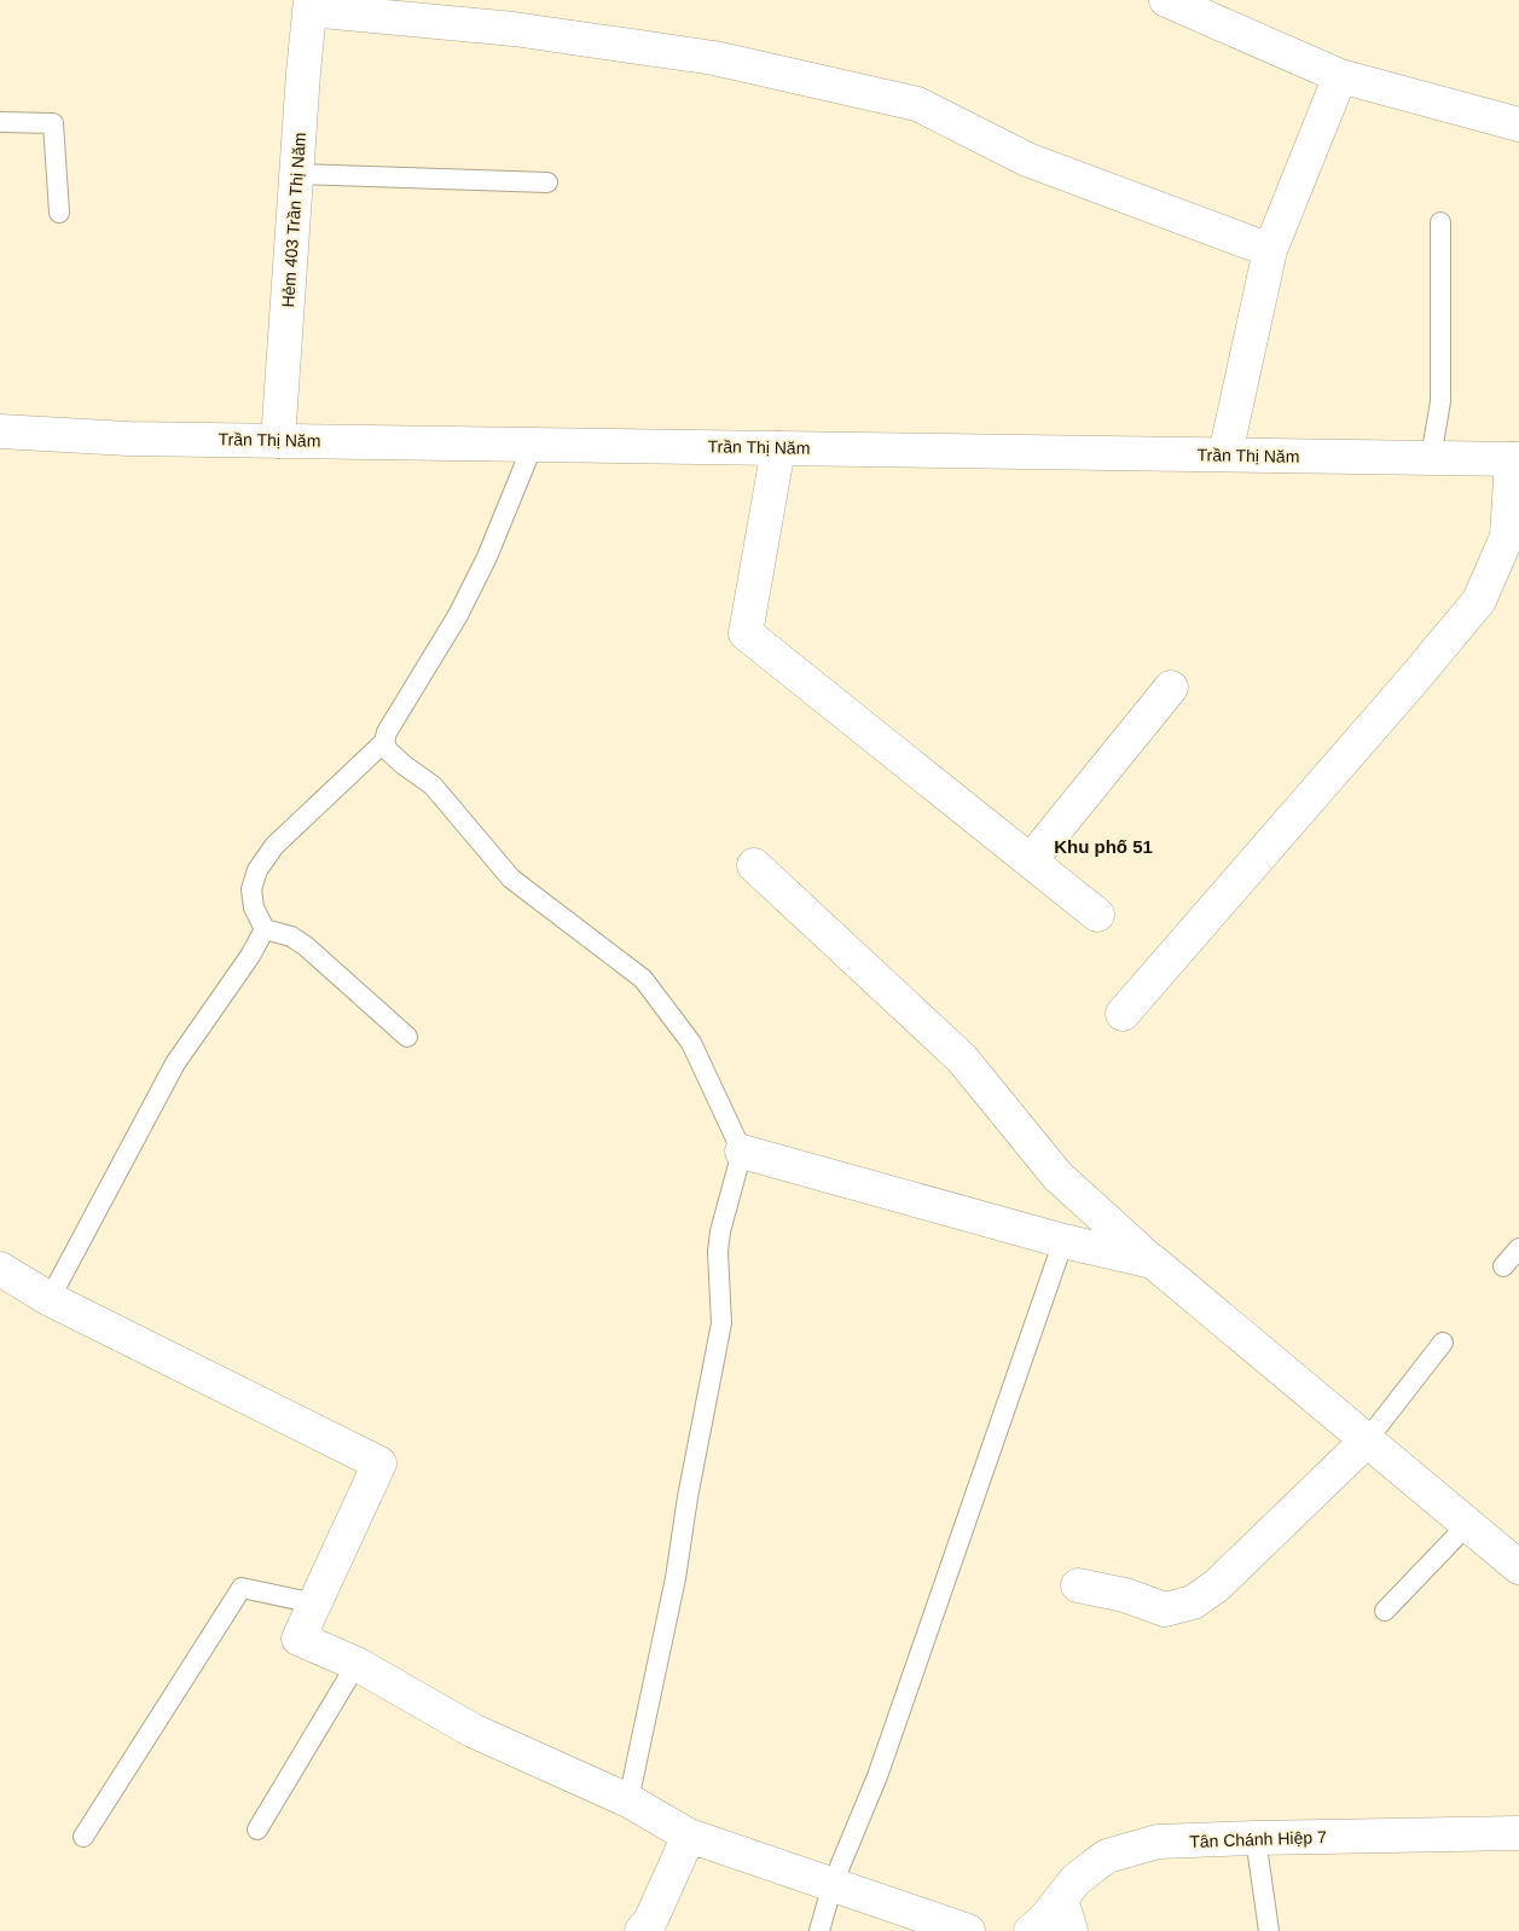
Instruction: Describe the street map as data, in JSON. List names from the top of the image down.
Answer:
{
  "streets": {
    "street": ["Hẻm 403 Trần Thị Năm", "Trần Thị Năm", "Tân Chánh Hiệp 7"]
  },
  "crossings": [
    ["Hẻm 403 Trần Thị Năm", "Trần Thị Năm"]
  ],
  "districts": ["Khu phố 51"]
}
